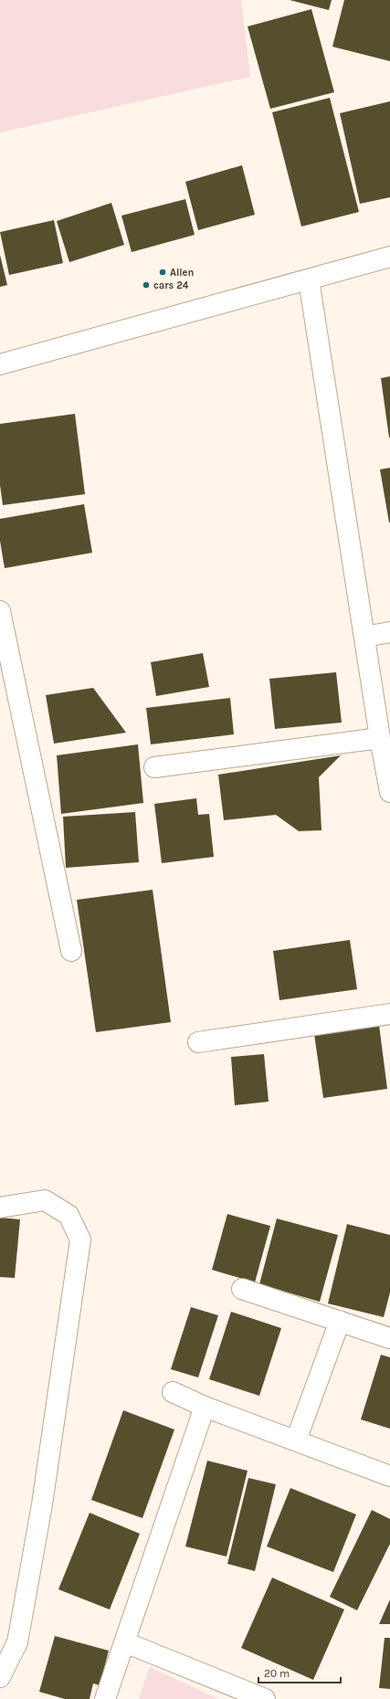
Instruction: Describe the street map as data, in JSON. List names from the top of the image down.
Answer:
{
  "places": ["Allen", "cars 24"],
  "scale_bar": "20 m"
}
